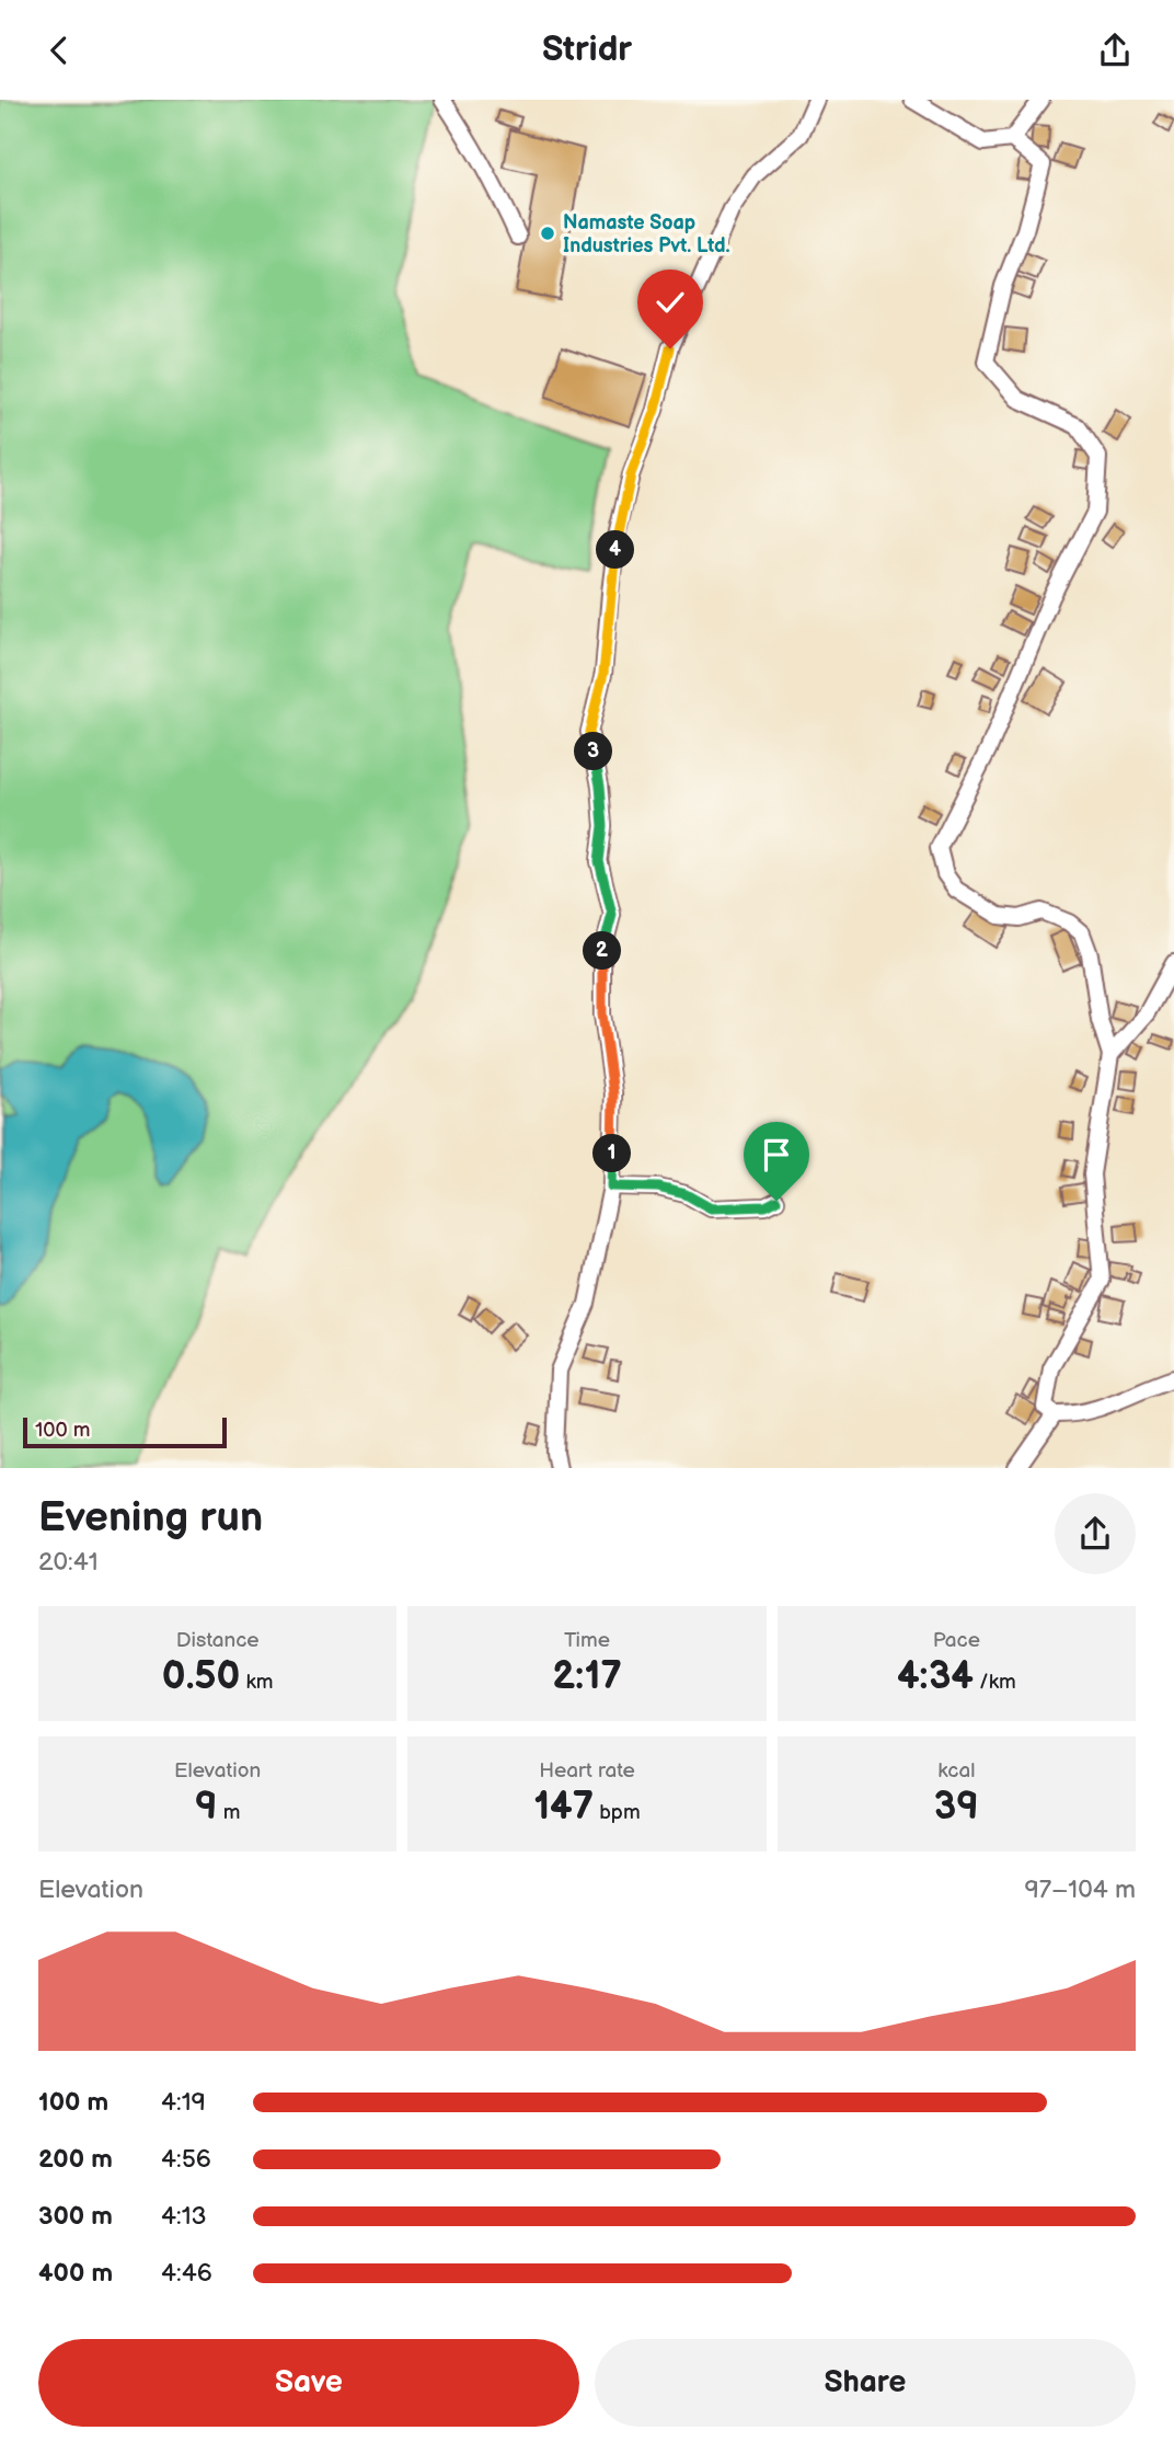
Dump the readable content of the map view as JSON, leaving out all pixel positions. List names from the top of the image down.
{
  "places": ["Namaste Soap Industries Pvt. Ltd."],
  "scale_bar": "100 m",
  "page": {
    "header": "Stridr",
    "pins": [
      "4",
      "3",
      "2",
      "1"
    ],
    "scale": "100 m",
    "heading": ["Evening run", "20:41"],
    "stats": [
      ["Distance", "0.50 km"],
      ["Time", "2:17"],
      ["Pace", "4:34 /km"],
      ["Elevation", "9 m"],
      ["Heart rate", "147 bpm"],
      ["kcal", "39"]
    ],
    "chart": ["Elevation", "97–104 m"],
    "list": [
      {
        "name": "100 m",
        "note": "4:19"
      },
      {
        "name": "200 m",
        "note": "4:56"
      },
      {
        "name": "300 m",
        "note": "4:13"
      },
      {
        "name": "400 m",
        "note": "4:46"
      }
    ],
    "buttons": ["Save", "Share"]
  }
}
